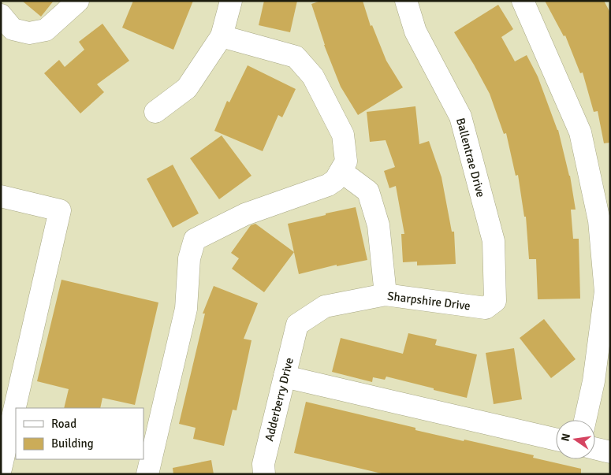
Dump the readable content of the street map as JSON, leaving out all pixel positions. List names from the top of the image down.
{
  "streets": {
    "street": ["Ballentrae Drive", "Sharpshire Drive", "Adderberry Drive"]
  },
  "crossings": [
    ["Ballentrae Drive", "Sharpshire Drive"],
    ["Sharpshire Drive", "Adderberry Drive"]
  ],
  "legend": ["Road", "Building"],
  "north": "left"
}
